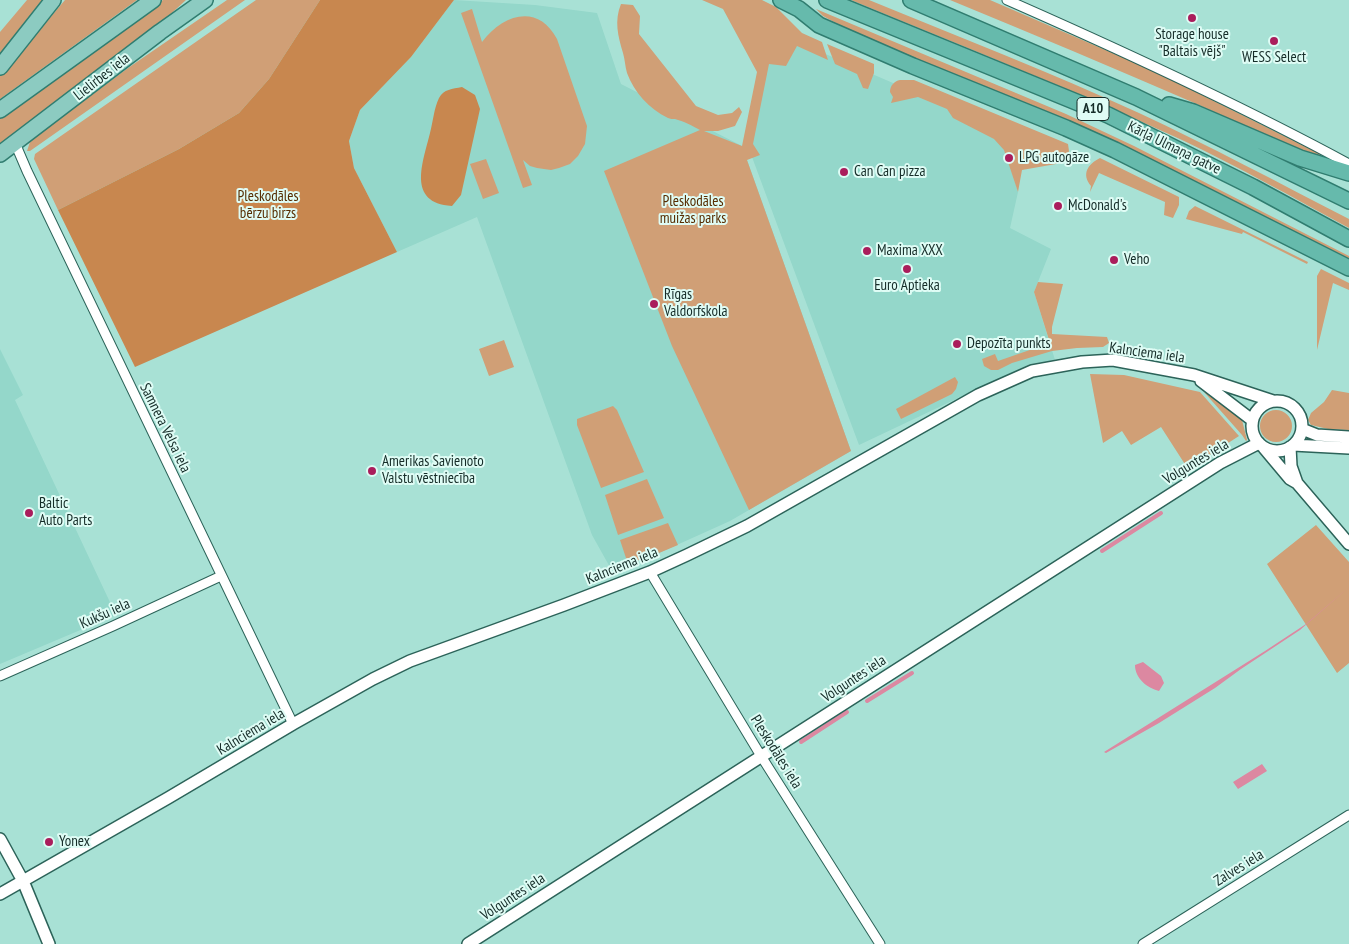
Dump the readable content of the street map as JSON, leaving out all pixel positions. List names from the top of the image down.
{
  "streets": {
    "highway": ["A10", "Kārļa Ulmaņa gatve"],
    "main road": ["Lielirbes iela"],
    "street": [
      "Kalnciema iela",
      "Samnera Velsa iela",
      "Volguntes iela",
      "Kukšu iela",
      "Pleskodāles iela",
      "Zalves iela"
    ]
  },
  "crossings": [
    ["Lielirbes iela", "Samnera Velsa iela"],
    ["Kalnciema iela", "Samnera Velsa iela"],
    ["Kalnciema iela", "Volguntes iela"],
    ["Kalnciema iela", "Pleskodāles iela"],
    ["Samnera Velsa iela", "Kukšu iela"],
    ["Volguntes iela", "Pleskodāles iela"]
  ],
  "parks": ["Pleskodāles bērzu birzs", "Pleskodāles muižas parks"],
  "places": [
    "Storage house \"Baltais vējš\"",
    "WESS Select",
    "LPG autogāze",
    "Can Can pizza",
    "McDonald's",
    "Maxima XXX",
    "Veho",
    "Euro Aptieka",
    "Rīgas Valdorfskola",
    "Depozīta punkts",
    "Amerikas Savienoto Valstu vēstniecība",
    "Baltic Auto Parts",
    "Yonex"
  ]
}
